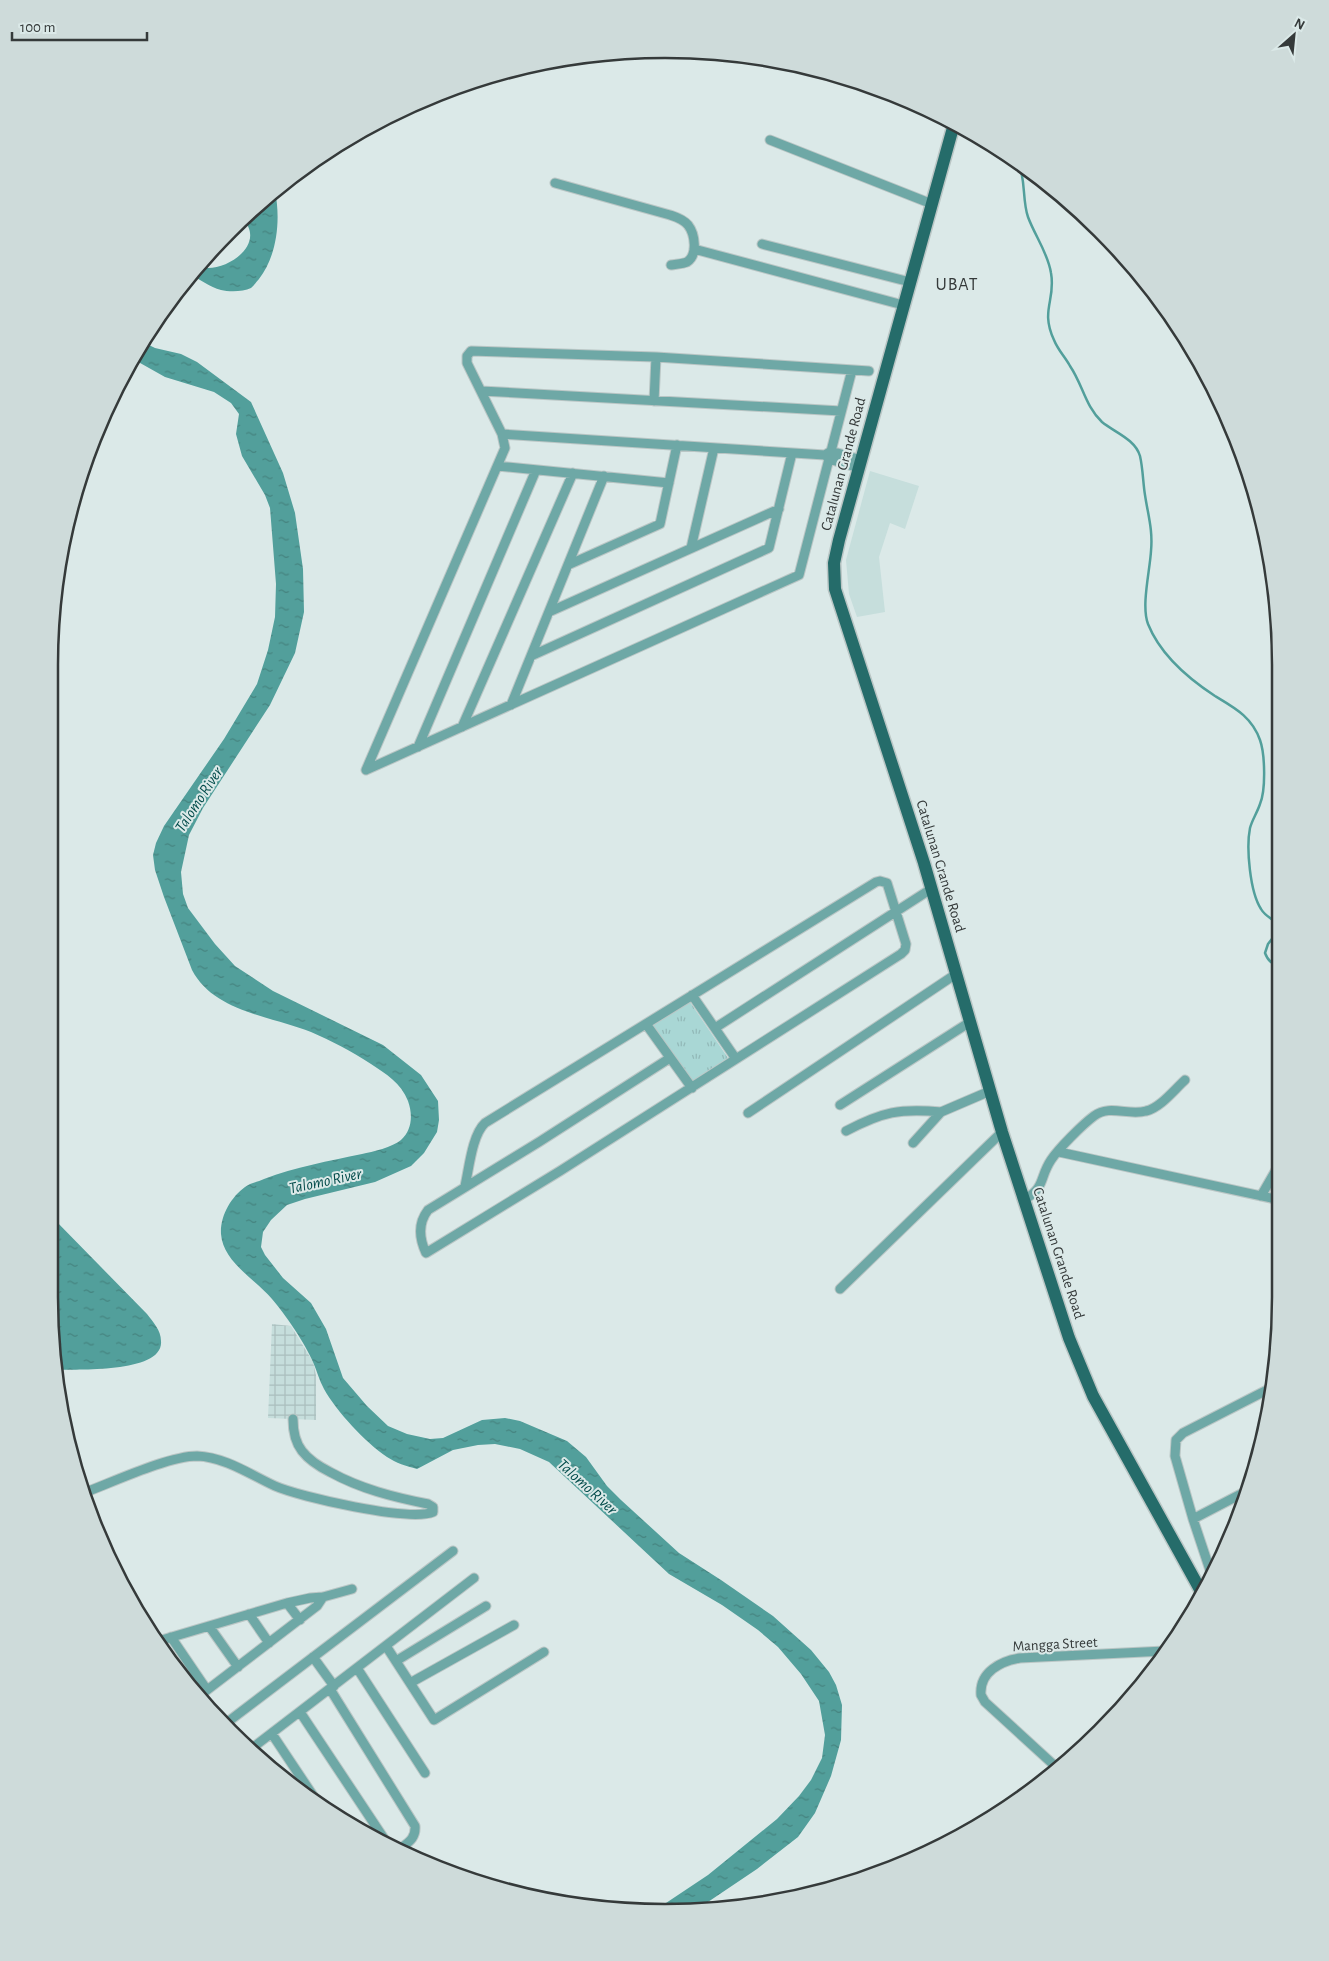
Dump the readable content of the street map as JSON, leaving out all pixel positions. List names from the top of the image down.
{
  "streets": {
    "main road": ["Catalunan Grande Road"],
    "street": ["Mangga Street"]
  },
  "districts": ["UBAT"],
  "water": ["Talomo River"],
  "scale_bar": "100 m",
  "north": "top right"
}
